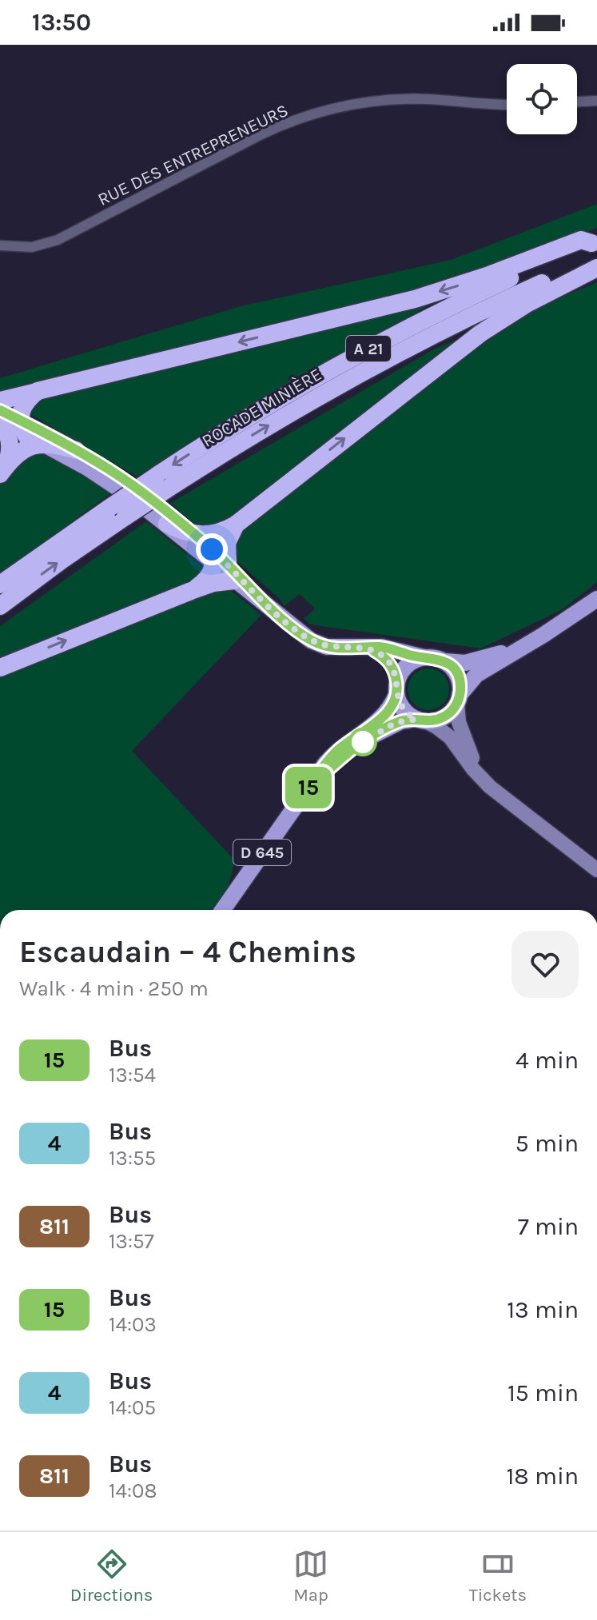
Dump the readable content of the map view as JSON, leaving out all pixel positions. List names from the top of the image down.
{
  "streets": {
    "highway": ["A 21", "ROCADE MINIÈRE"],
    "main road": ["D 645"],
    "street": ["RUE DES ENTREPRENEURS"]
  },
  "lines": ["bus line 15"],
  "page": {
    "status": "13:50",
    "on_map": "15",
    "heading": ["Escaudain – 4 Chemins", "Walk · 4 min · 250 m"],
    "list": [
      {
        "mark": "15",
        "name": "Bus",
        "note": "13:54",
        "value": "4 min"
      },
      {
        "mark": "4",
        "name": "Bus",
        "note": "13:55",
        "value": "5 min"
      },
      {
        "mark": "811",
        "name": "Bus",
        "note": "13:57",
        "value": "7 min"
      },
      {
        "mark": "15",
        "name": "Bus",
        "note": "14:03",
        "value": "13 min"
      },
      {
        "mark": "4",
        "name": "Bus",
        "note": "14:05",
        "value": "15 min"
      },
      {
        "mark": "811",
        "name": "Bus",
        "note": "14:08",
        "value": "18 min"
      }
    ],
    "tabs": ["Directions", "Map", "Tickets"]
  }
}
